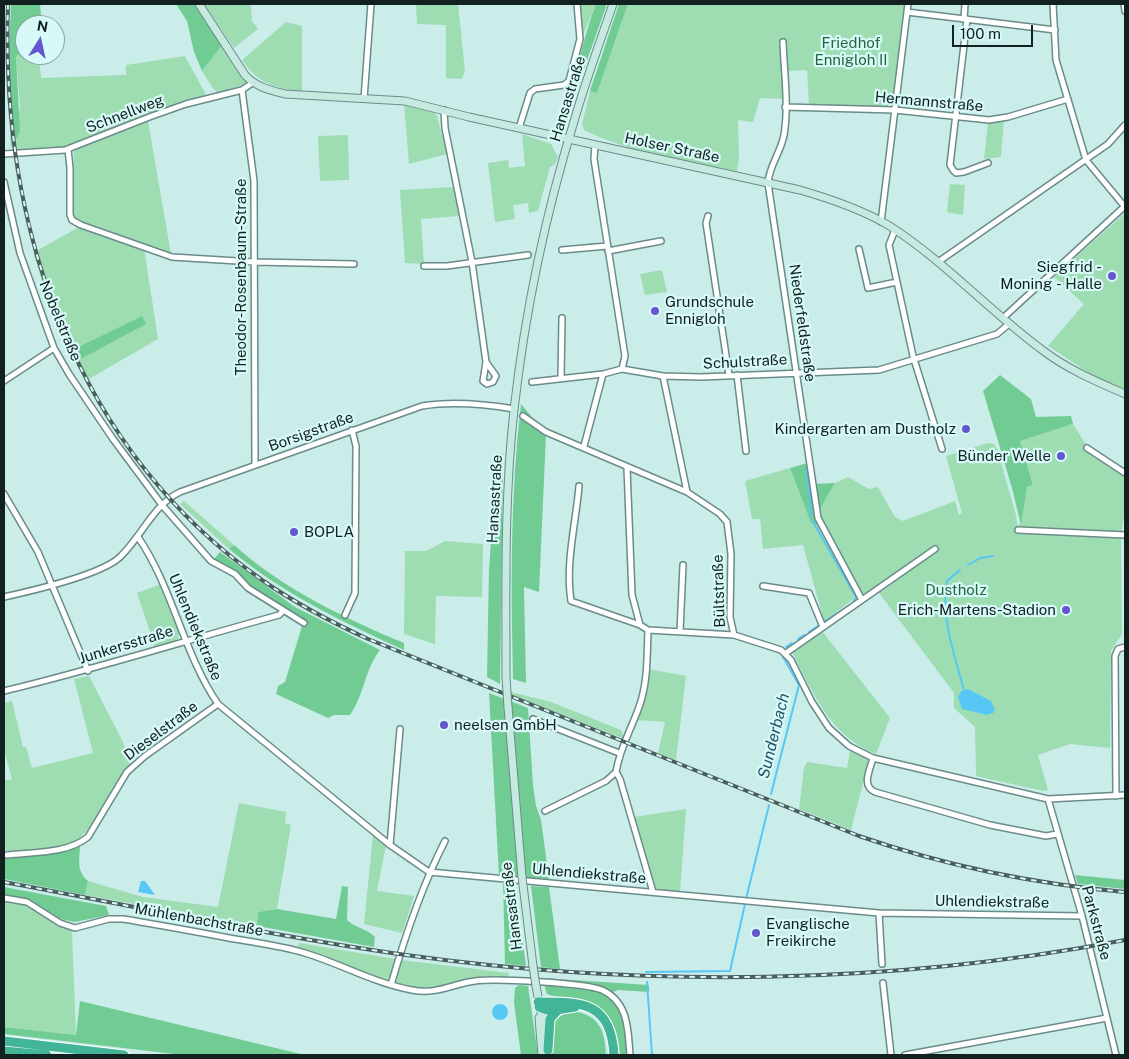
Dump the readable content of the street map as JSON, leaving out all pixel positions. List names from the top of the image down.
{
  "streets": {
    "main road": ["Hansastraße", "Holser Straße"],
    "street": [
      "Hermannstraße",
      "Schnellweg",
      "Theodor-Rosenbaum-Straße",
      "Nobelstraße",
      "Niederfeldstraße",
      "Schulstraße",
      "Borsigstraße",
      "Bültstraße",
      "Uhlendiekstraße",
      "Junkersstraße",
      "Dieselstraße",
      "Mühlenbachstraße",
      "Parkstraße"
    ]
  },
  "crossings": [
    ["Hansastraße", "Holser Straße"],
    ["Hansastraße", "Borsigstraße"],
    ["Hermannstraße", "Niederfeldstraße"],
    ["Schnellweg", "Holser Straße"],
    ["Schnellweg", "Theodor-Rosenbaum-Straße"],
    ["Holser Straße", "Niederfeldstraße"],
    ["Holser Straße", "Schulstraße"],
    ["Theodor-Rosenbaum-Straße", "Borsigstraße"],
    ["Nobelstraße", "Borsigstraße"],
    ["Nobelstraße", "Junkersstraße"],
    ["Niederfeldstraße", "Schulstraße"],
    ["Borsigstraße", "Uhlendiekstraße"],
    ["Uhlendiekstraße", "Junkersstraße"],
    ["Uhlendiekstraße", "Dieselstraße"],
    ["Uhlendiekstraße", "Parkstraße"]
  ],
  "water": ["Sunderbach"],
  "parks": ["Friedhof Ennigloh II", "Dustholz"],
  "places": [
    "Siegfrid - Moning - Halle",
    "Grundschule Ennigloh",
    "Kindergarten am Dustholz",
    "Bünder Welle",
    "BOPLA",
    "Erich-Martens-Stadion",
    "neelsen GmbH",
    "Evanglische Freikirche"
  ],
  "scale_bar": "100 m",
  "north": "top"
}
